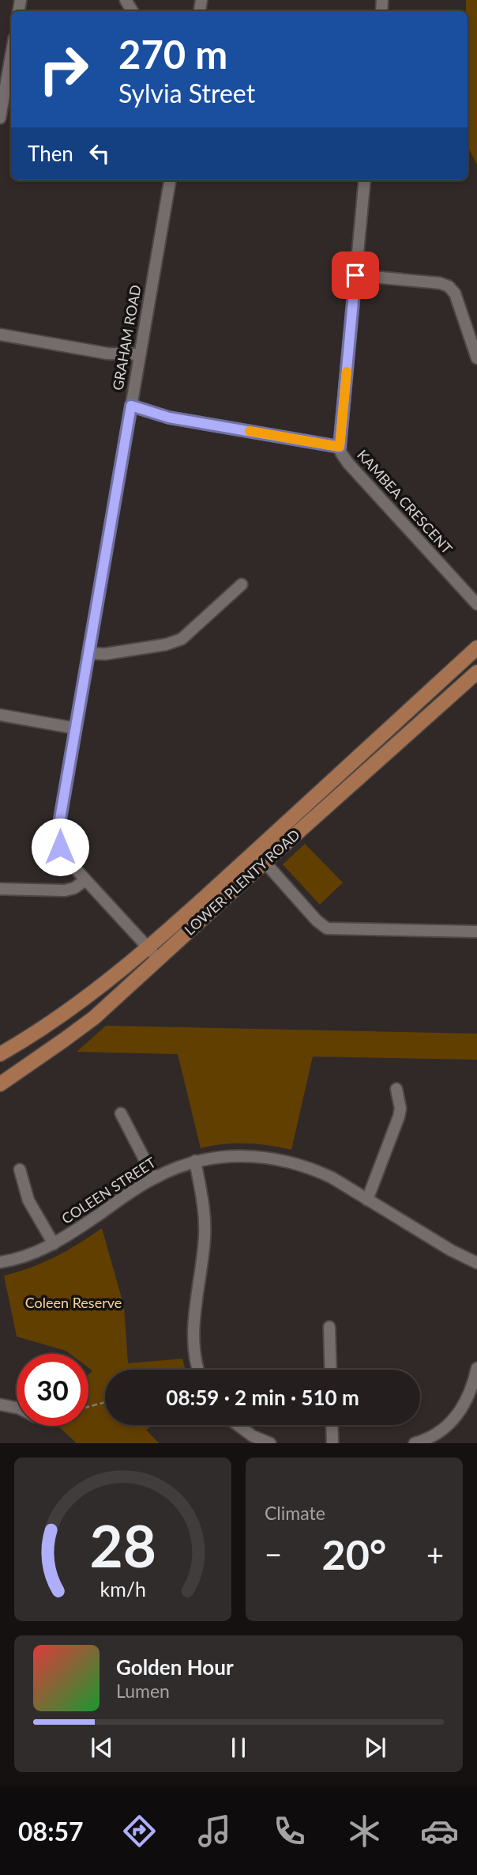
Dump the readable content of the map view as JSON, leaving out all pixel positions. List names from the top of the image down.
{
  "streets": {
    "main road": ["LOWER PLENTY ROAD"],
    "street": ["GRAHAM ROAD", "KAMBEA CRESCENT", "COLEEN STREET"]
  },
  "crossings": [
    ["GRAHAM ROAD", "LOWER PLENTY ROAD"]
  ],
  "parks": ["Coleen Reserve"],
  "page": {
    "turn": ["270 m", "Sylvia Street"],
    "then": "Then",
    "limit": "30",
    "trip": "08:59 · 2 min · 510 m",
    "tile": "Climate",
    "heat": ["−", "20°", "+"],
    "song": ["Golden Hour", "Lumen"],
    "tabs": "08:57",
    "gauge": ["28", "km/h"]
  }
}
